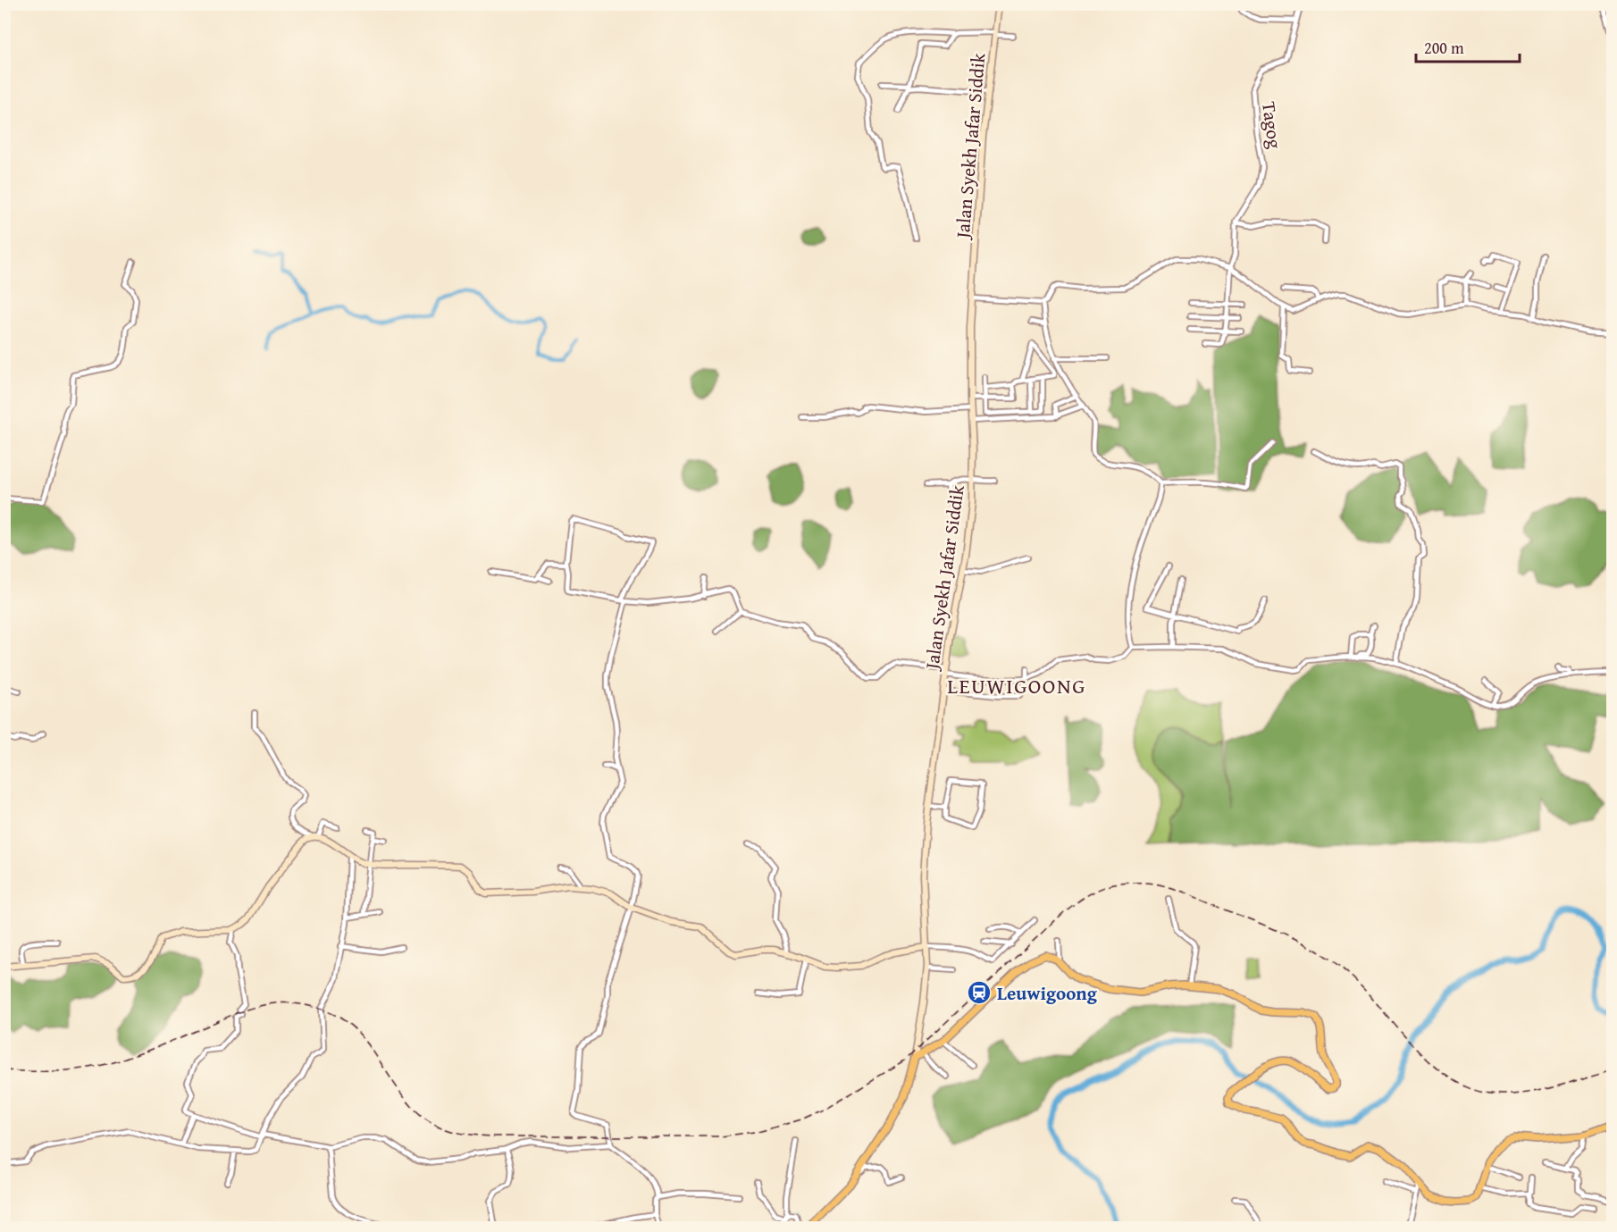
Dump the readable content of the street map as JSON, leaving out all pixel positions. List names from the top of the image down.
{
  "streets": {
    "main road": ["Jalan Syekh Jafar Siddik"],
    "street": ["Tagog"]
  },
  "districts": ["LEUWIGOONG"],
  "places": {
    "station": ["Leuwigoong"]
  },
  "scale_bar": "200 m"
}
